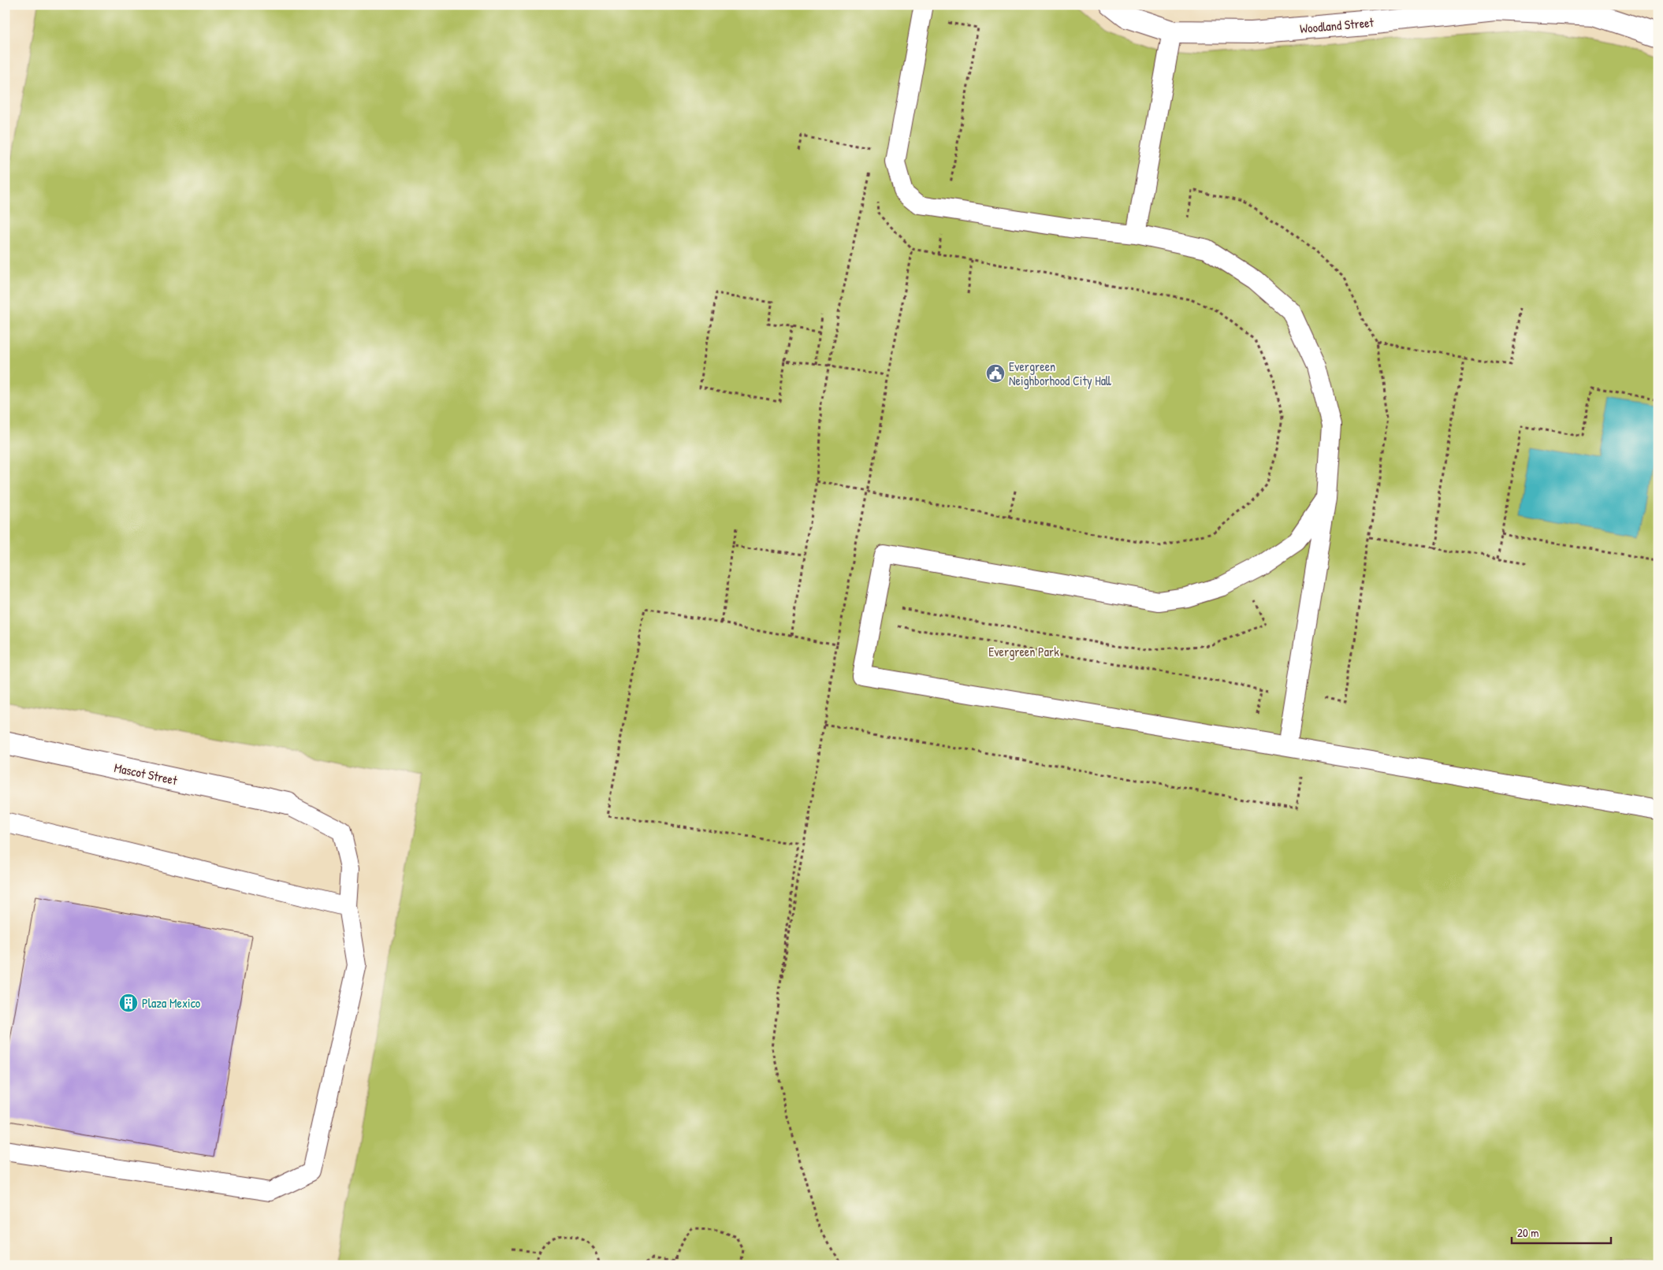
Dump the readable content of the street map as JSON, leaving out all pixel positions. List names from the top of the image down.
{
  "streets": {
    "street": ["Woodland Street", "Mascot Street"]
  },
  "parks": ["Evergreen Park"],
  "places": {
    "public building": ["Evergreen Neighborhood City Hall"],
    "building": ["Plaza Mexico"]
  },
  "scale_bar": "20 m"
}
